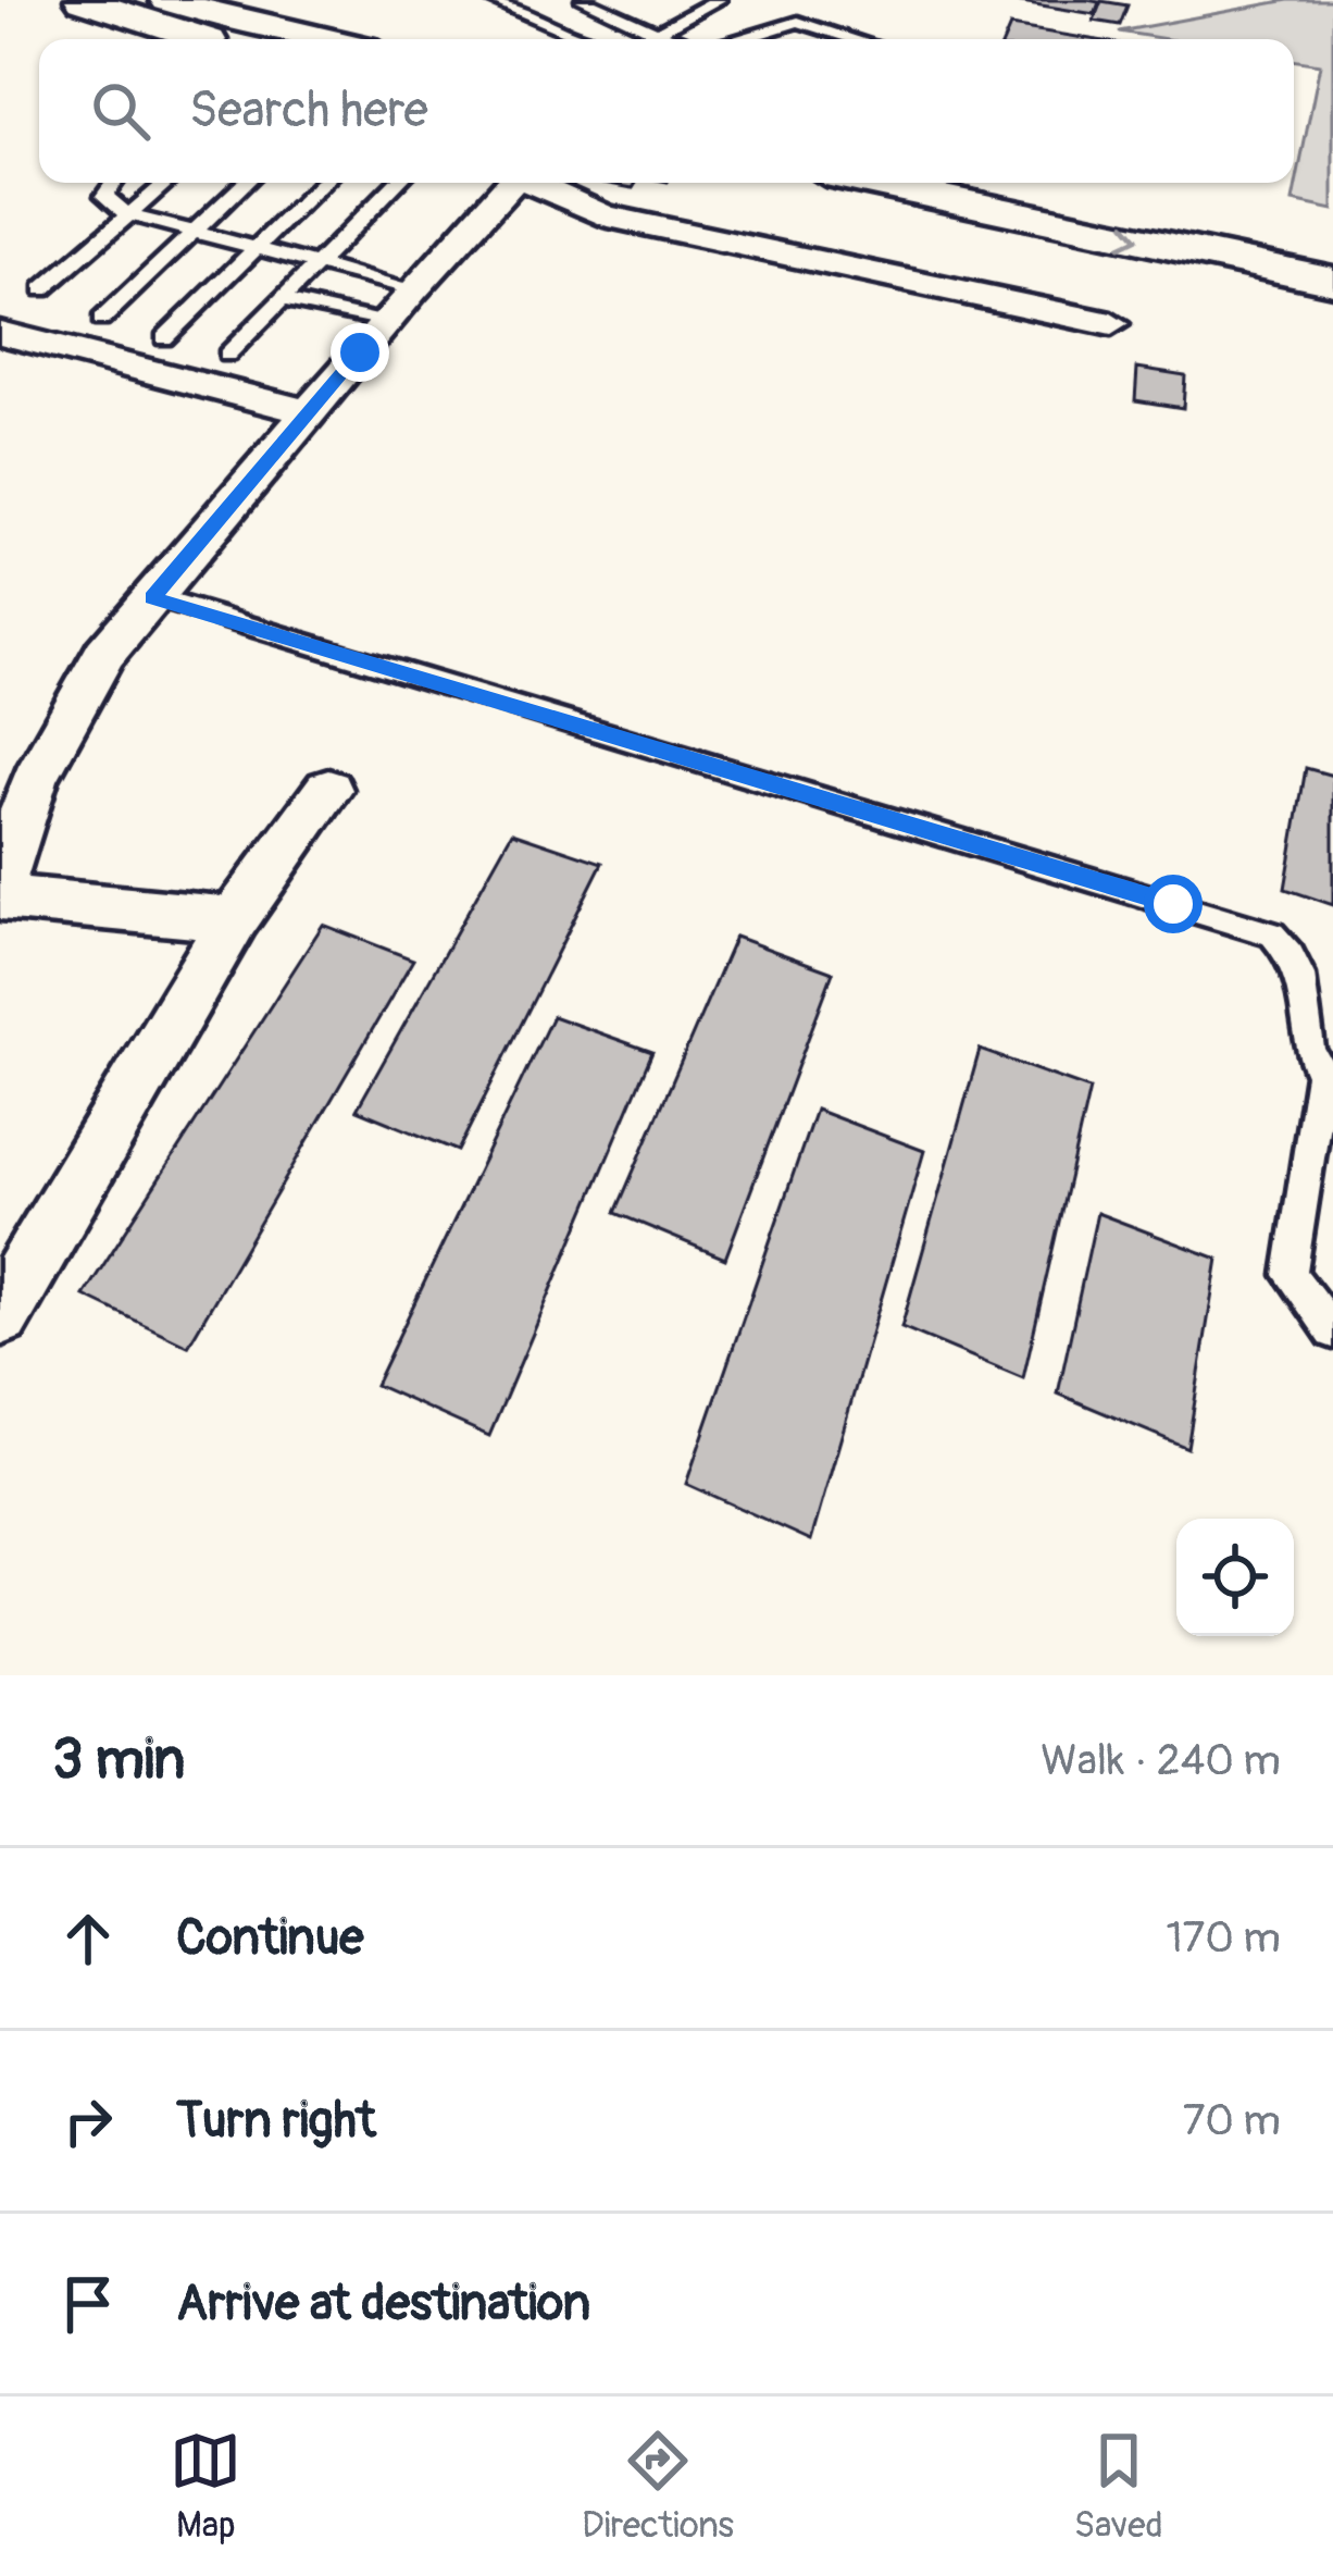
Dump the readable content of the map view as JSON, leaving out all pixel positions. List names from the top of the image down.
{
  "page": {
    "search": "Search here",
    "heading": ["3 min", "Walk · 240 m"],
    "list": [
      ["Continue", "170 m"],
      ["Turn right", "70 m"],
      "Arrive at destination"
    ],
    "nav": ["Map", "Directions", "Saved"]
  }
}
